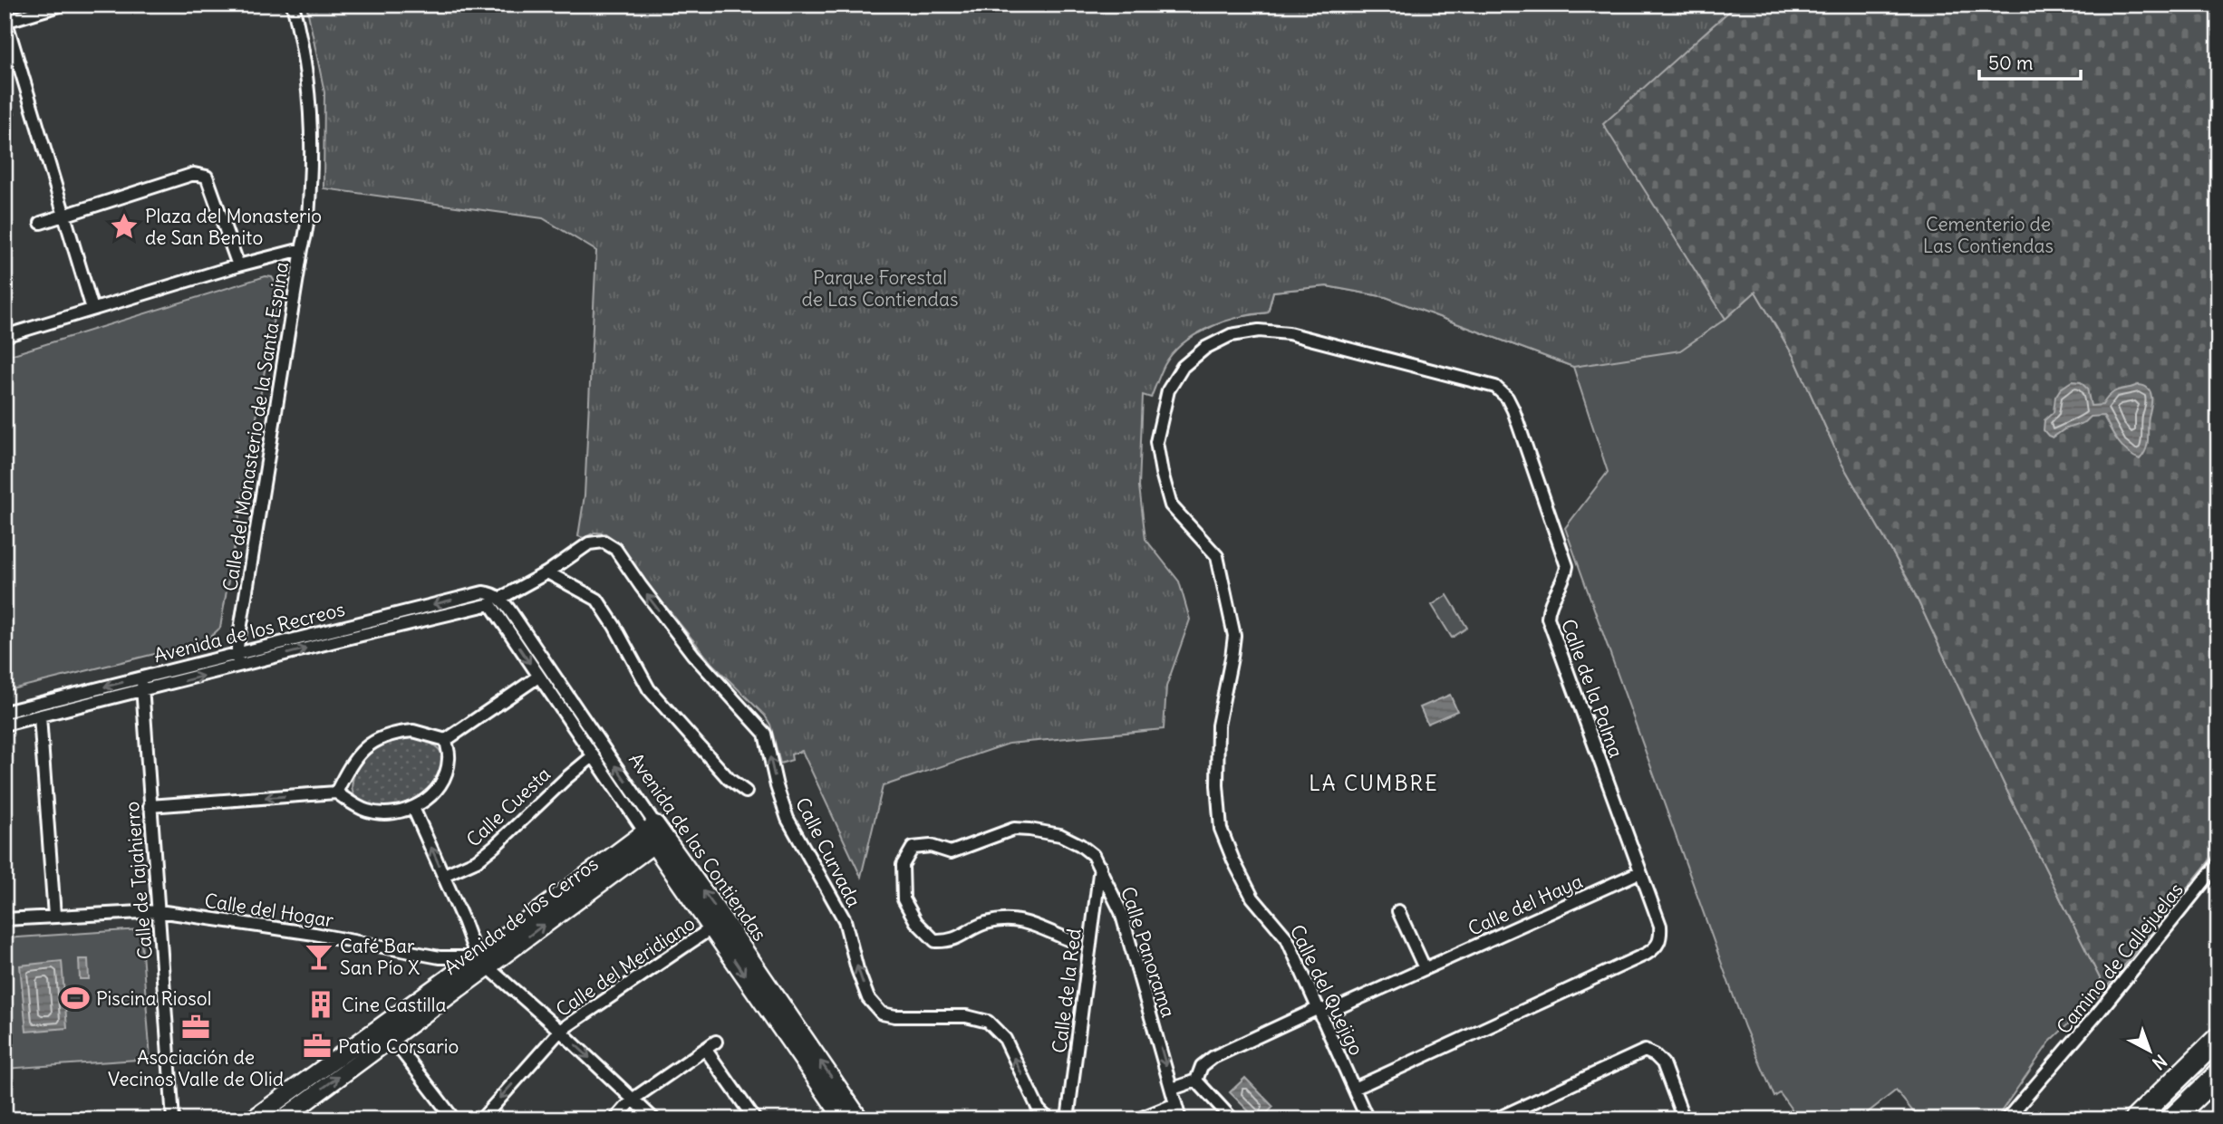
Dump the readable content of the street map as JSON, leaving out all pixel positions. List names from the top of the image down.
{
  "streets": {
    "street": [
      "Calle del Monasterio de la Santa Espina",
      "Avenida de los Recreos",
      "Calle de la Palma",
      "Calle Cuesta",
      "Avenida de las Contiendas",
      "Calle Curvada",
      "Calle de Tajahierro",
      "Calle del Haya",
      "Calle del Hogar",
      "Avenida de los Cerros",
      "Calle Panorama",
      "Camino de Callejuelas",
      "Calle del Meridiano",
      "Calle del Quejigo",
      "Calle de la Red"
    ]
  },
  "crossings": [
    ["Calle del Monasterio de la Santa Espina", "Avenida de los Recreos"],
    ["Avenida de los Recreos", "Avenida de las Contiendas"],
    ["Avenida de los Recreos", "Calle Curvada"],
    ["Avenida de los Recreos", "Calle de Tajahierro"],
    ["Calle de la Palma", "Calle del Haya"],
    ["Calle de la Palma", "Calle del Quejigo"],
    ["Calle Cuesta", "Avenida de las Contiendas"],
    ["Avenida de las Contiendas", "Calle Curvada"],
    ["Avenida de las Contiendas", "Avenida de los Cerros"],
    ["Avenida de las Contiendas", "Calle del Meridiano"],
    ["Calle de Tajahierro", "Calle del Hogar"],
    ["Calle del Haya", "Calle del Quejigo"],
    ["Calle del Hogar", "Avenida de los Cerros"],
    ["Calle Panorama", "Calle de la Red"]
  ],
  "one_way": ["Calle del Meridiano"],
  "districts": ["LA CUMBRE"],
  "parks": ["Cementerio de Las Contiendas", "Parque Forestal de Las Contiendas"],
  "places": {
    "place": ["Plaza del Monasterio de San Benito"],
    "bar": ["Café Bar San Pío X"],
    "sports": ["Piscina Riosol"],
    "building": ["Cine Castilla"],
    "office": ["Asociación de Vecinos Valle de Olid", "Patio Corsario"]
  },
  "scale_bar": "50 m",
  "north": "bottom right"
}
